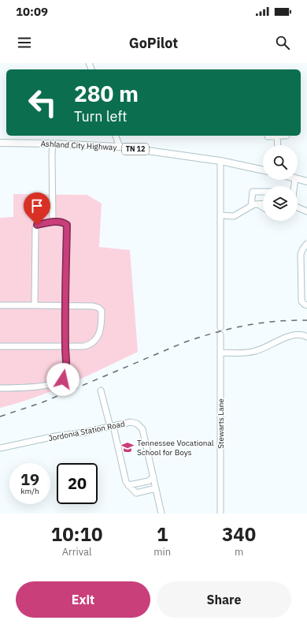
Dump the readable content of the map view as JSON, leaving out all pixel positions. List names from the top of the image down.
{
  "streets": {
    "main road": ["Ashland City Highway", "TN 12"],
    "street": ["Stewarts Lane", "Jordonia Station Road"]
  },
  "places": {
    "school or university": ["Tennessee Vocational School for Boys"]
  },
  "page": {
    "status": "10:09",
    "header": "GoPilot",
    "turn": ["280 m", "Turn left"],
    "speed": "19 km/h",
    "limit": "20",
    "eta": [
      "10:10",
      "Arrival",
      "1",
      "min",
      "340",
      "m"
    ],
    "buttons": ["Exit", "Share"]
  }
}
